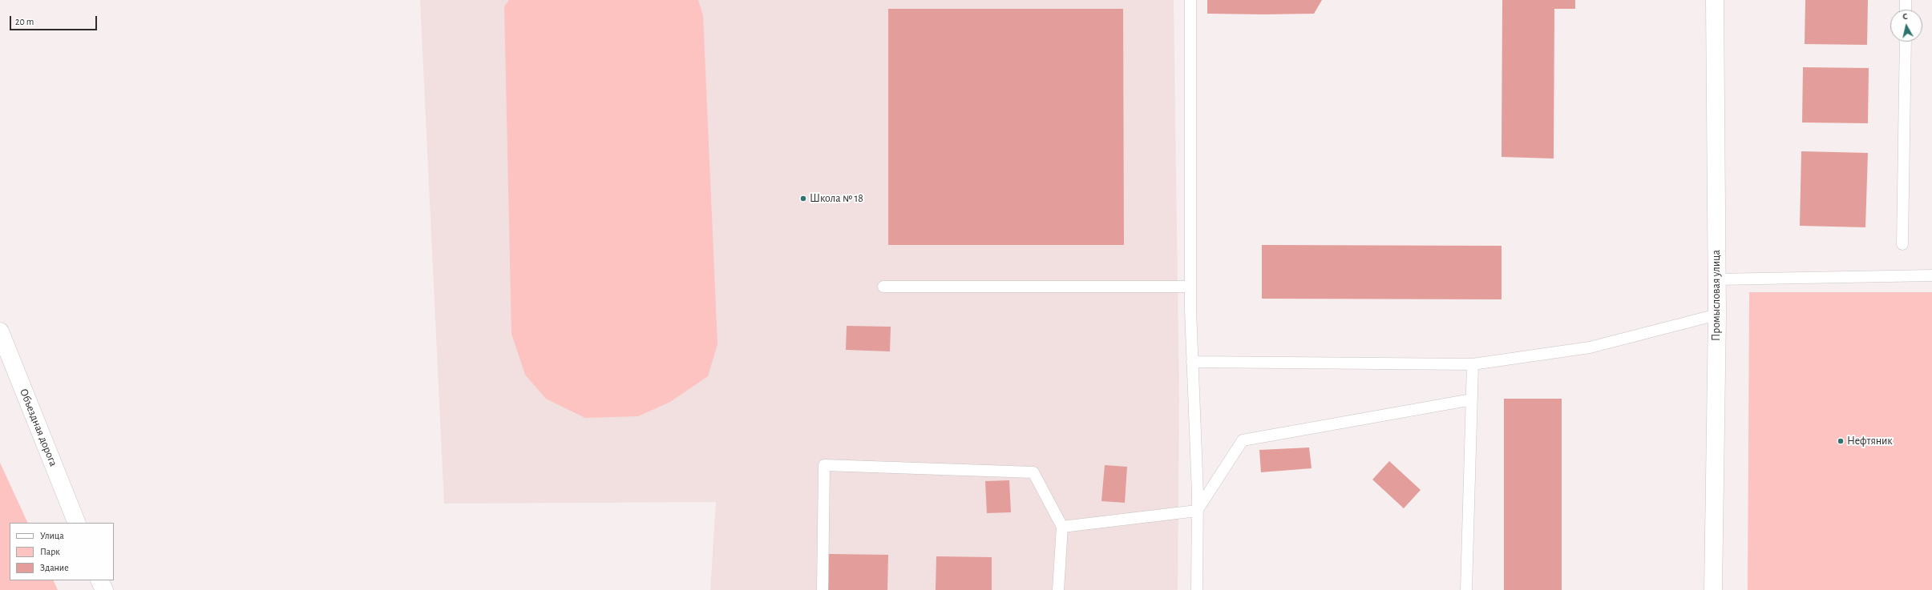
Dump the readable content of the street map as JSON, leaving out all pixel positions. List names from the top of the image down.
{
  "streets": {
    "street": ["Промысловая улица", "Объездная дорога"]
  },
  "places": ["Школа № 18", "Нефтяник"],
  "legend": ["Улица", "Парк", "Здание"],
  "scale_bar": "20 m",
  "north": "top"
}
